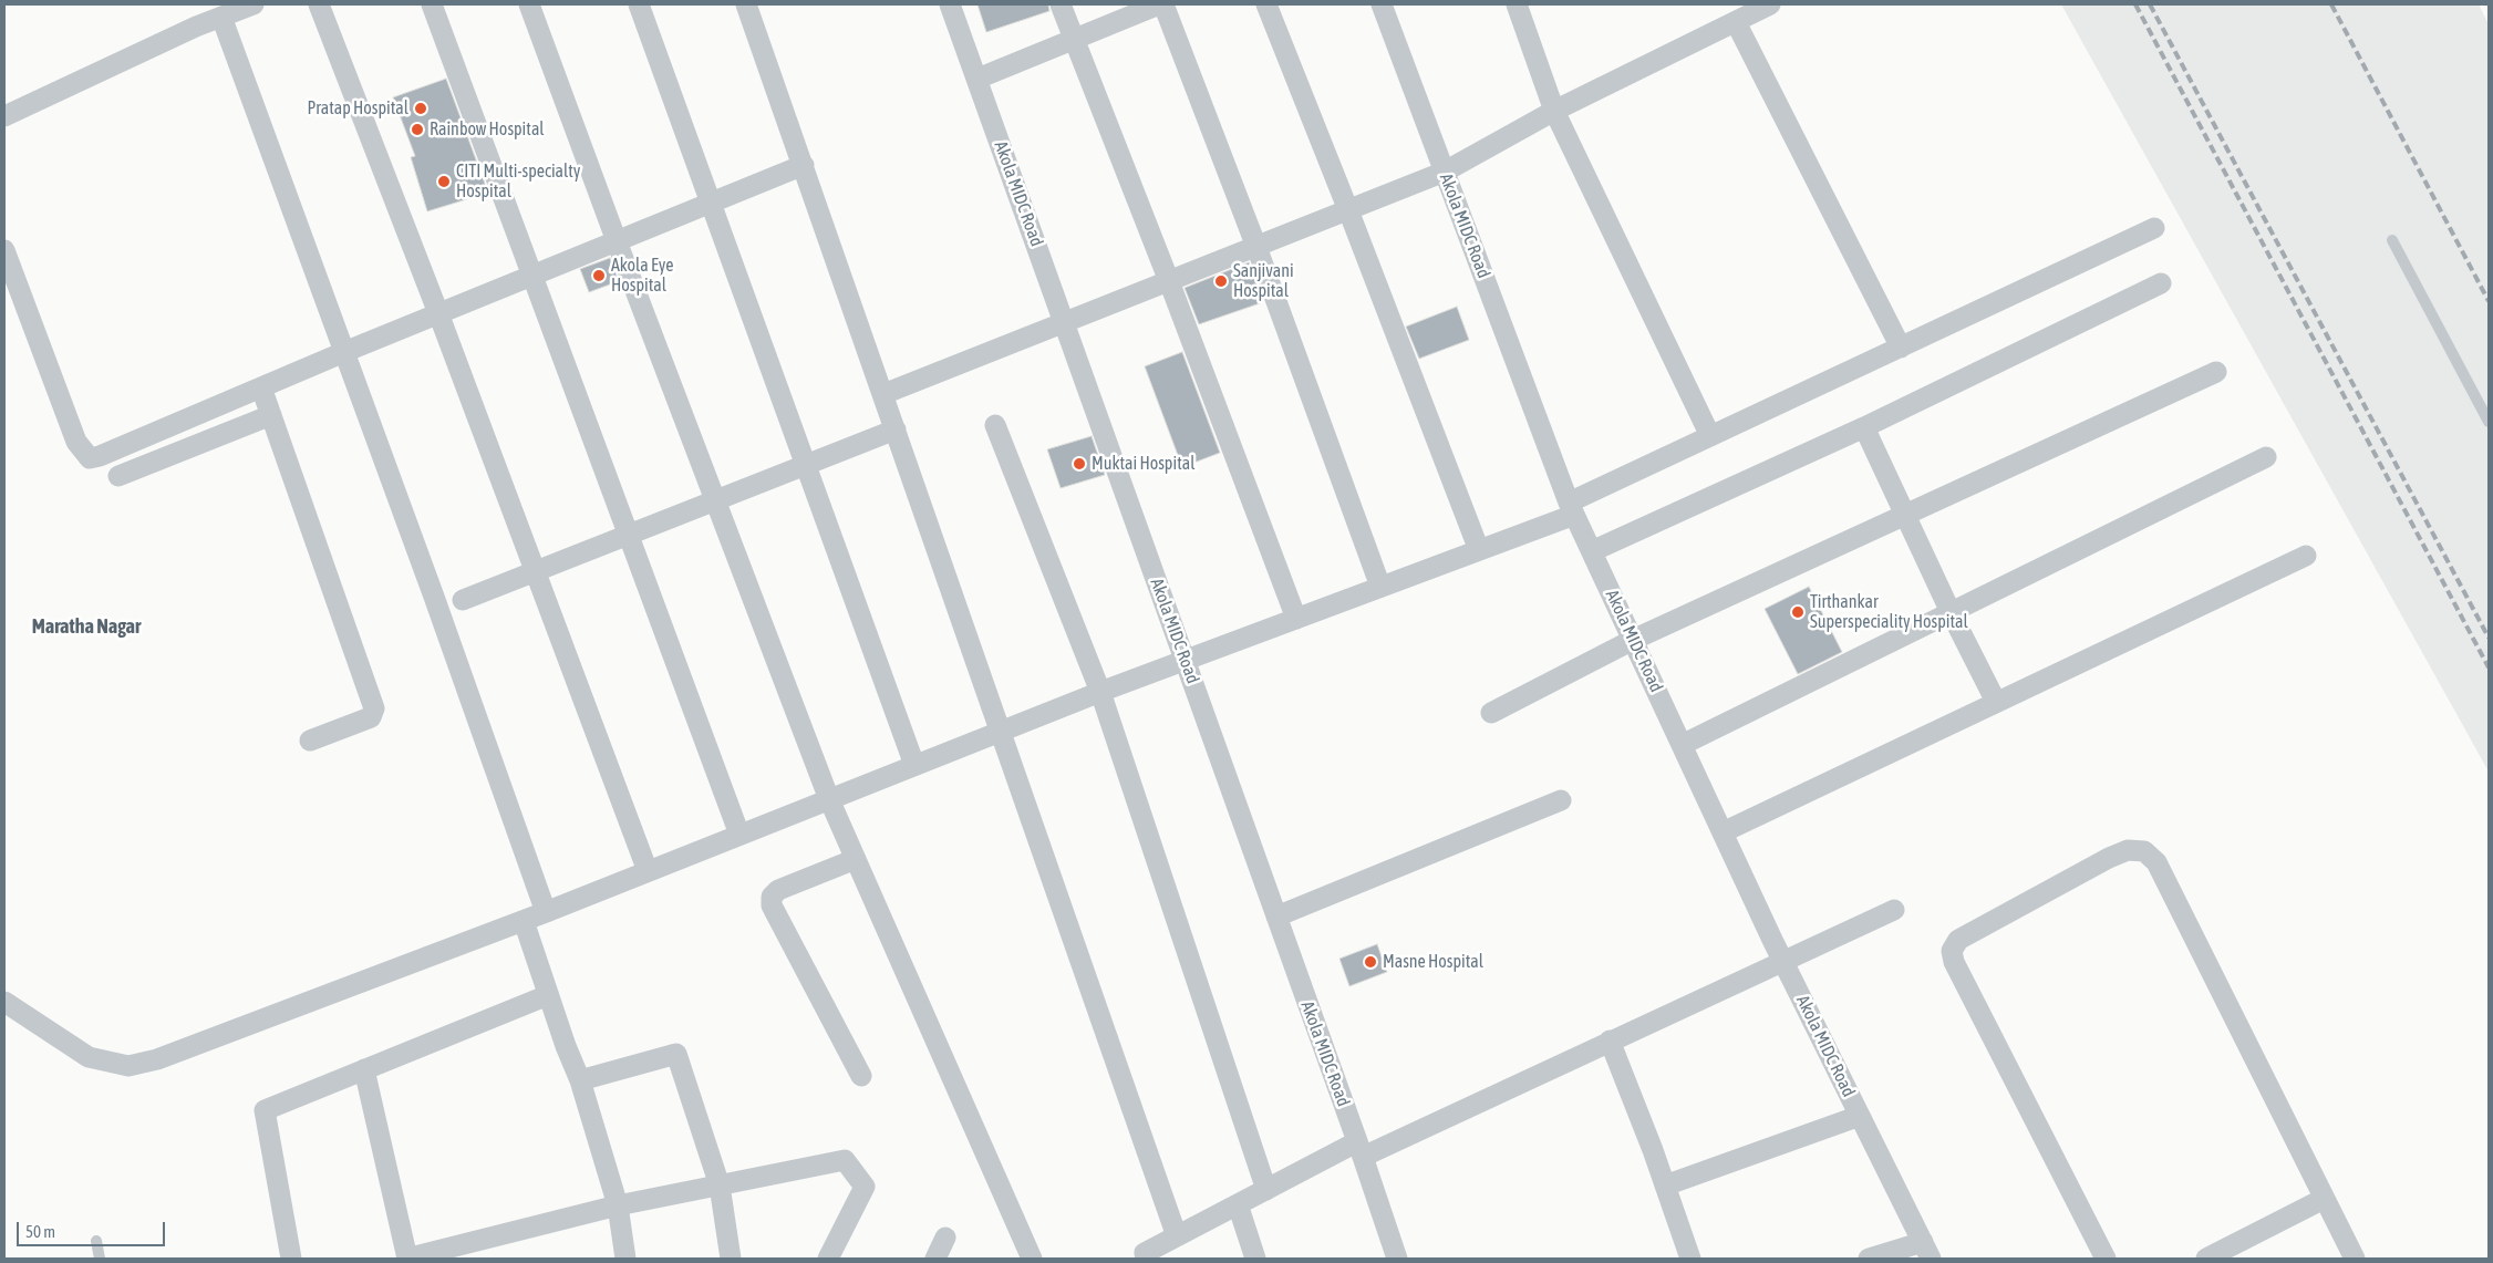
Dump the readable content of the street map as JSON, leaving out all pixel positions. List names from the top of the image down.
{
  "streets": {
    "street": ["Akola MIDC Road"]
  },
  "districts": ["Maratha Nagar"],
  "places": [
    "Pratap Hospital",
    "Rainbow Hospital",
    "CITI Multi-specialty Hospital",
    "Akola Eye Hospital",
    "Sanjivani Hospital",
    "Muktai Hospital",
    "Tirthankar Superspeciality Hospital",
    "Masne Hospital"
  ],
  "scale_bar": "50 m"
}
